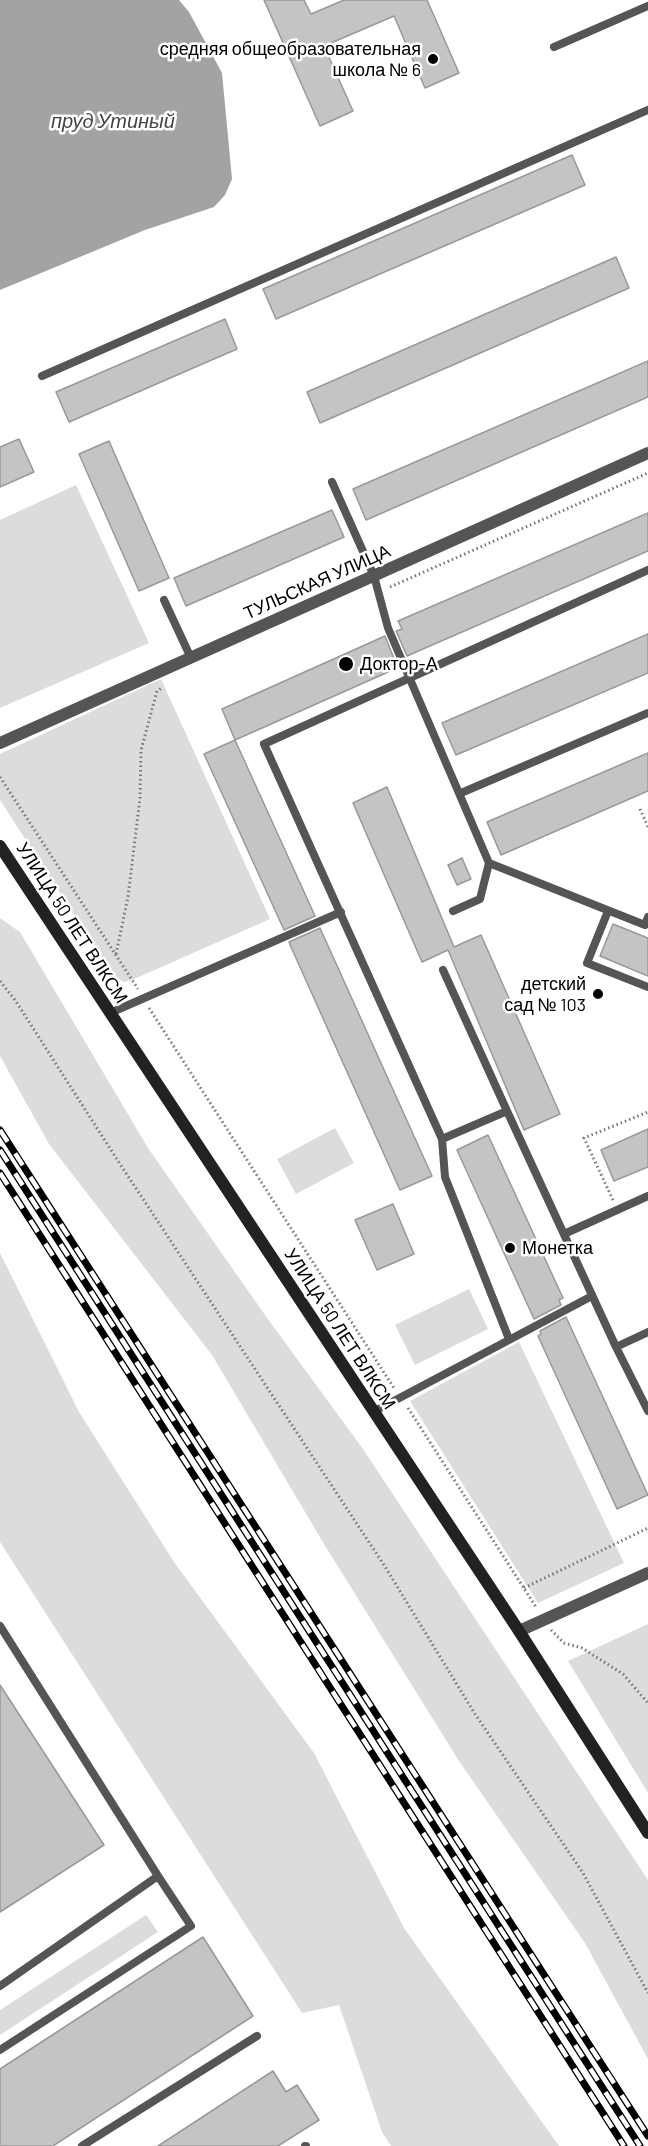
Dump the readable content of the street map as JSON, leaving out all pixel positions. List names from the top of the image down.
{
  "streets": {
    "street": ["ТУЛЬСКАЯ УЛИЦА", "УЛИЦА 50 ЛЕТ ВЛКСМ"]
  },
  "water": ["пруд Утиный"],
  "places": [
    "средняя общеобразовательная школа № 6",
    "Доктор-А",
    "детский сад № 103",
    "Монетка"
  ]
}
